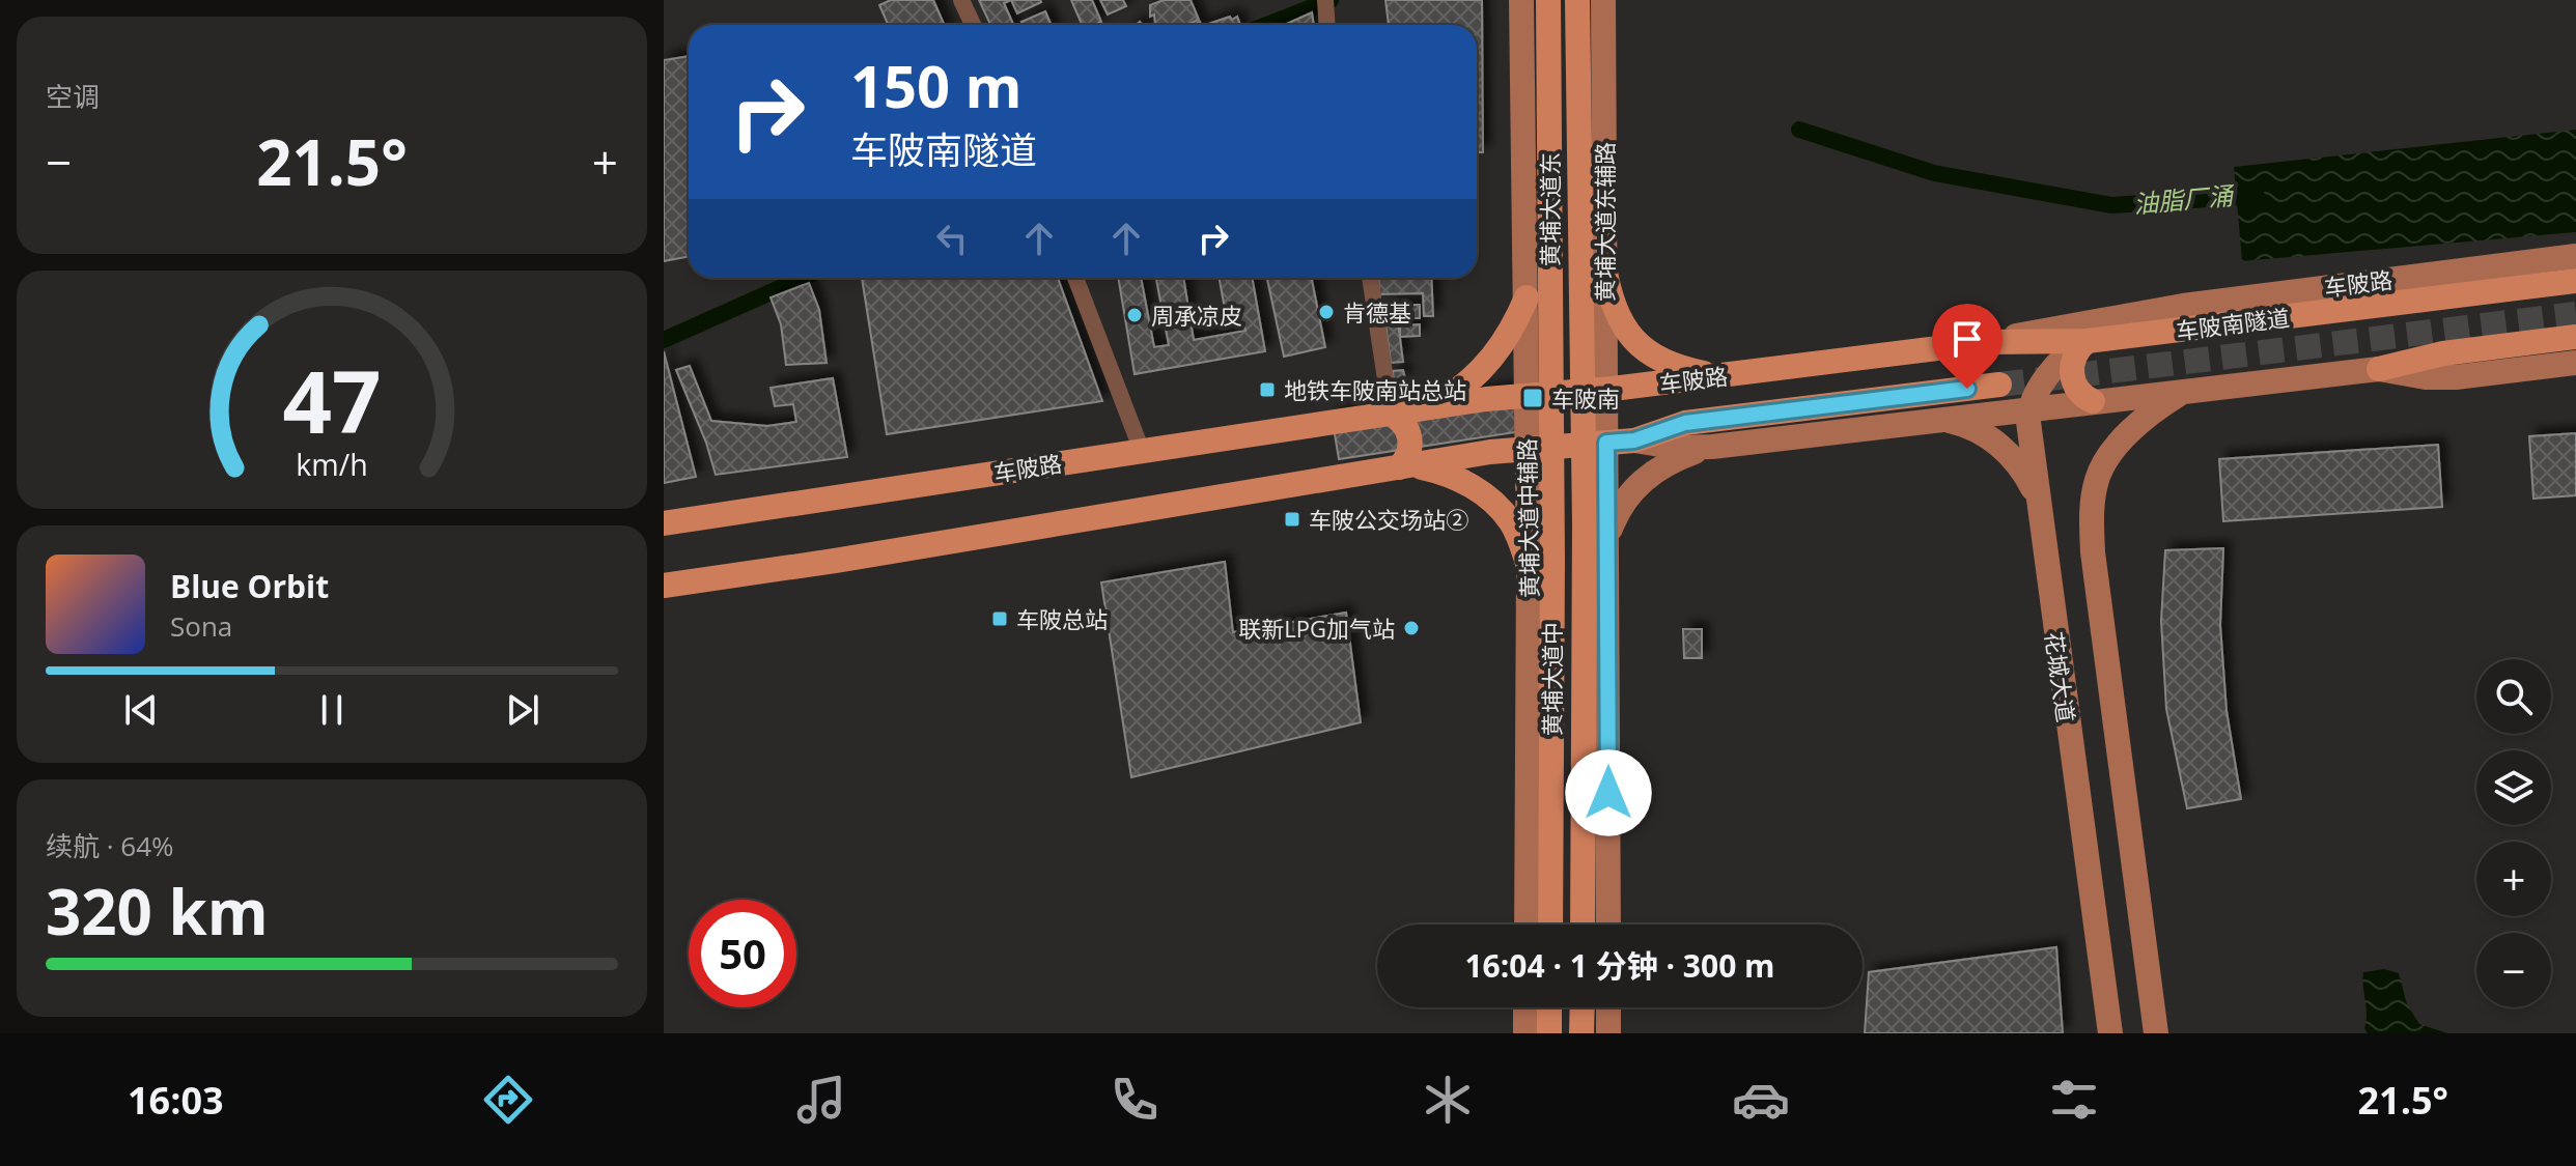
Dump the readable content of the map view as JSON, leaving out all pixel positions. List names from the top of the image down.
{
  "streets": {
    "main road": [
      "黄埔大道东",
      "黄埔大道东辅路",
      "车陂路",
      "车陂南隧道",
      "黄埔大道中辅路",
      "花城大道",
      "黄埔大道中"
    ]
  },
  "crossings": [
    ["黄埔大道东", "黄埔大道中"],
    ["黄埔大道东辅路", "车陂路"],
    ["车陂路", "车陂南隧道"],
    ["车陂路", "黄埔大道中辅路"]
  ],
  "water": ["油脂厂涌"],
  "places": {
    "other": ["肯德基", "周承凉皮", "联新LPG加气站"],
    "transit": [
      "地铁车陂南站总站",
      "车陂南",
      "车陂公交场站②",
      "车陂总站"
    ]
  },
  "page": {
    "tile": [
      "空调",
      ["续航 · 64%", "320 km"]
    ],
    "turn": ["150 m", "车陂南隧道"],
    "heat": ["−", "21.5°", "+"],
    "song": ["Blue Orbit", "Sona"],
    "map_buttons": ["+", "−"],
    "limit": "50",
    "trip": "16:04 · 1 分钟 · 300 m",
    "tabs": ["16:03", "21.5°"],
    "gauge": ["47", "km/h"]
  }
}
